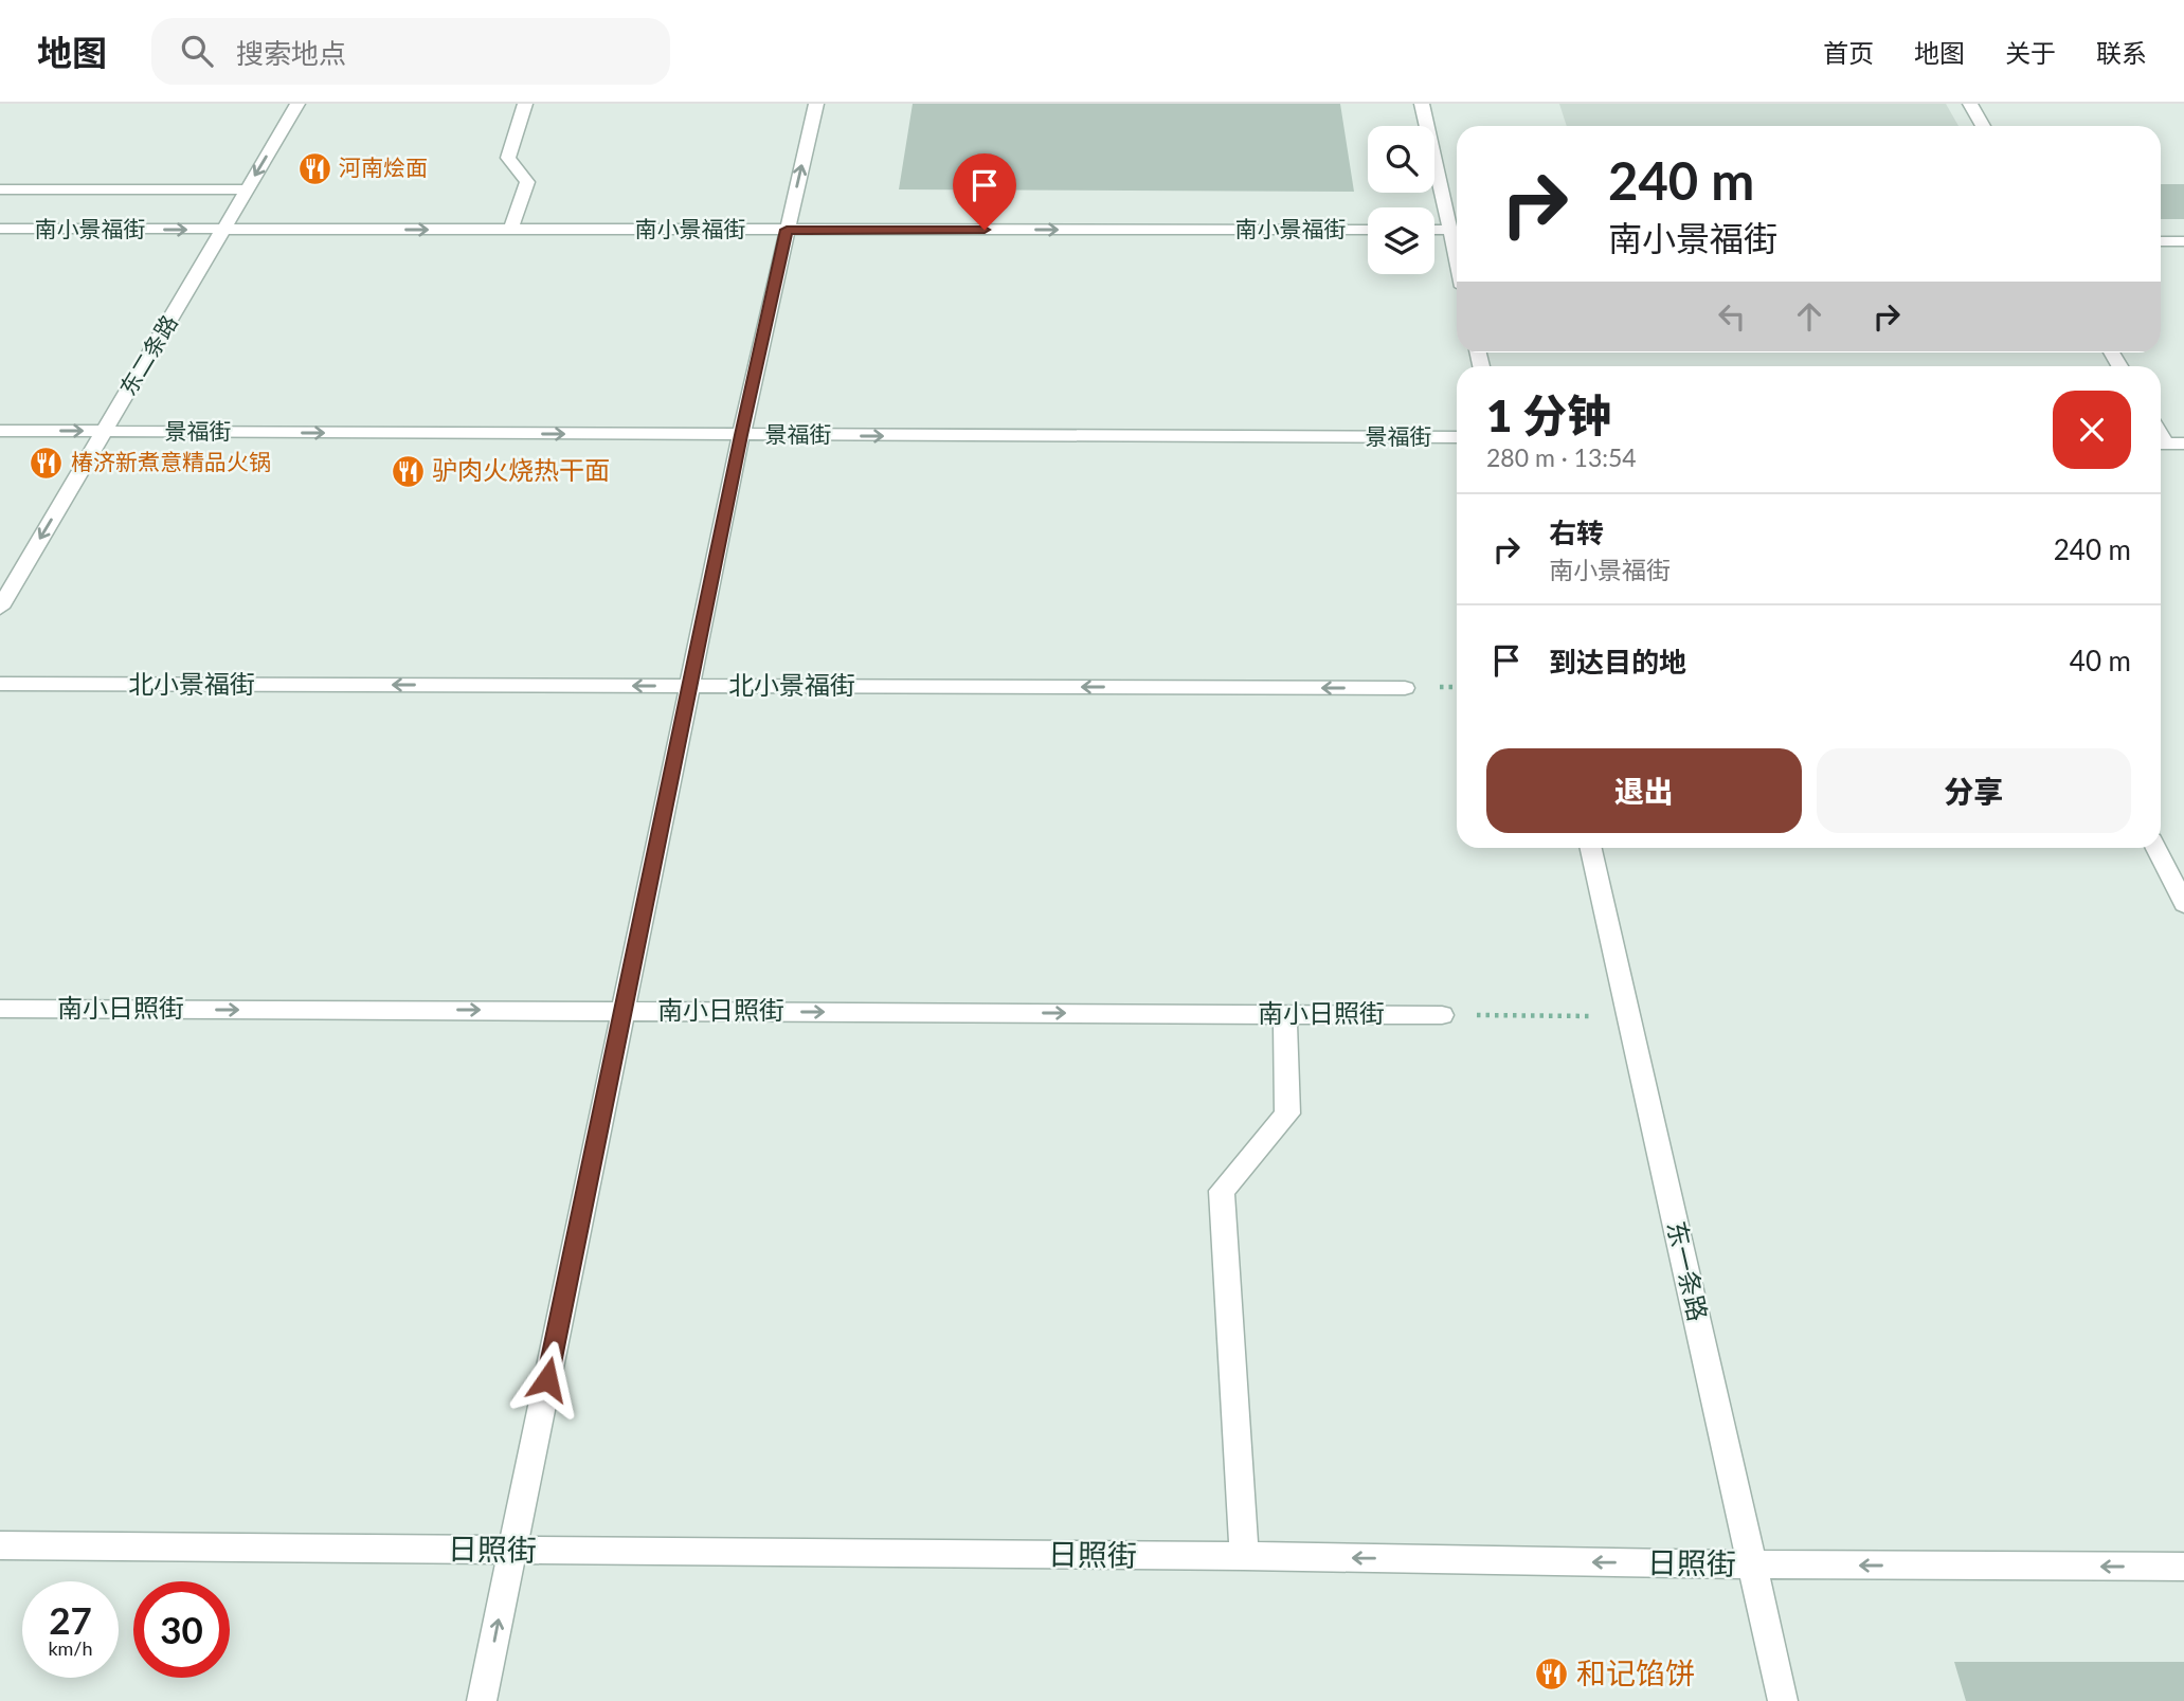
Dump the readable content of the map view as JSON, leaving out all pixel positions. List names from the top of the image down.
{
  "streets": {
    "street": [
      "南小景福街",
      "东二条路",
      "景福街",
      "北小景福街",
      "南小日照街",
      "东一条路",
      "日照街"
    ]
  },
  "crossings": [
    ["南小景福街", "东二条路"],
    ["东二条路", "景福街"],
    ["东一条路", "日照街"]
  ],
  "one_way": [
    "南小景福街",
    "东二条路",
    "景福街",
    "北小景福街",
    "南小日照街",
    "日照街"
  ],
  "places": {
    "restaurant": [
      "河南烩面",
      "椿济新煮意精品火锅",
      "驴肉火烧热干面",
      "和记馅饼"
    ]
  },
  "page": {
    "header": "地图",
    "search": "搜索地点",
    "nav": [
      "首页",
      "地图",
      "关于",
      "联系"
    ],
    "turn": ["240 m", "南小景福街"],
    "heading": ["1 分钟", "280 m · 13:54"],
    "list": [
      {
        "name": "右转",
        "note": "南小景福街",
        "value": "240 m"
      },
      {
        "name": "到达目的地",
        "value": "40 m"
      }
    ],
    "buttons": ["退出", "分享"],
    "speed": "27 km/h",
    "limit": "30"
  }
}
